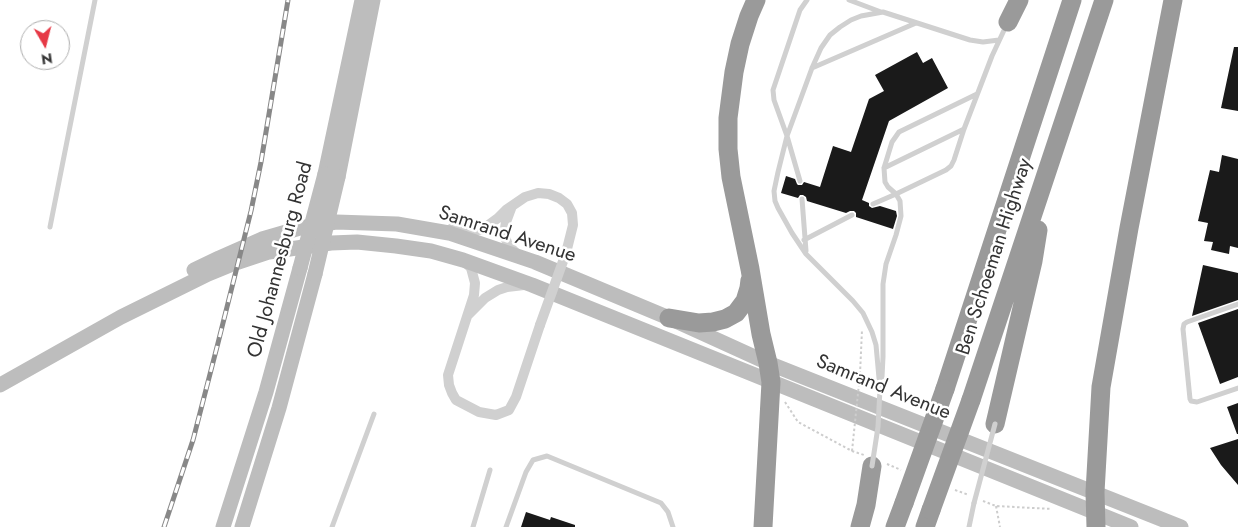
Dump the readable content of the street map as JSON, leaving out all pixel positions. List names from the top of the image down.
{
  "streets": {
    "highway": ["Ben Schoeman Highway"],
    "main road": ["Samrand Avenue", "Old Johannesburg Road"]
  },
  "north": "bottom"
}
